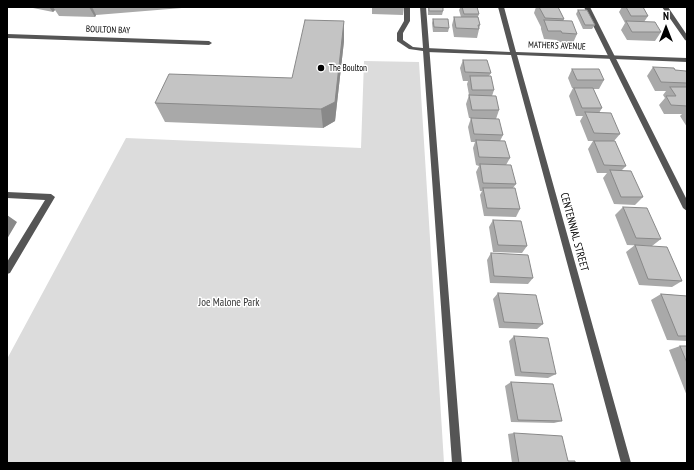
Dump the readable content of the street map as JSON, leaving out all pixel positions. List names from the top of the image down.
{
  "streets": {
    "street": ["BOULTON BAY", "MATHERS AVENUE", "CENTENNIAL STREET"]
  },
  "crossings": [
    ["MATHERS AVENUE", "CENTENNIAL STREET"]
  ],
  "parks": ["Joe Malone Park"],
  "places": ["The Boulton"],
  "north": "top"
}
